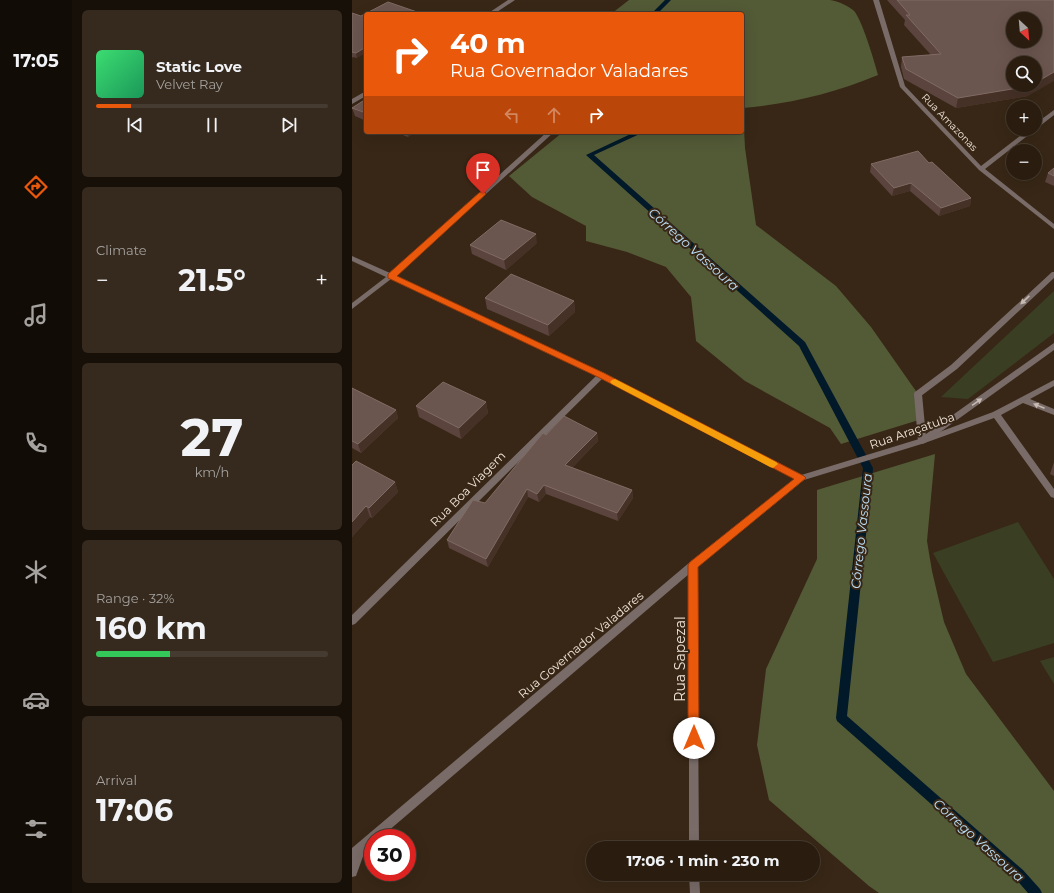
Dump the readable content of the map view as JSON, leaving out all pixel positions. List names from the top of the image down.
{
  "streets": {
    "street": [
      "Rua Amazonas",
      "Rua Araçatuba",
      "Rua Boa Viagem",
      "Rua Governador Valadares",
      "Rua Sapezal"
    ]
  },
  "crossings": [
    ["Rua Araçatuba", "Rua Governador Valadares"],
    ["Rua Governador Valadares", "Rua Sapezal"]
  ],
  "water": ["Córrego Vassoura"],
  "north": "bottom right",
  "page": {
    "tabs": "17:05",
    "map_buttons": ["+", "−"],
    "turn": ["40 m", "Rua Governador Valadares"],
    "song": ["Static Love", "Velvet Ray"],
    "tile": [
      "Climate",
      ["27", "km/h"],
      ["Range · 32%", "160 km"],
      ["Arrival", "17:06"]
    ],
    "heat": ["−", "21.5°", "+"],
    "limit": "30",
    "trip": "17:06 · 1 min · 230 m"
  }
}
